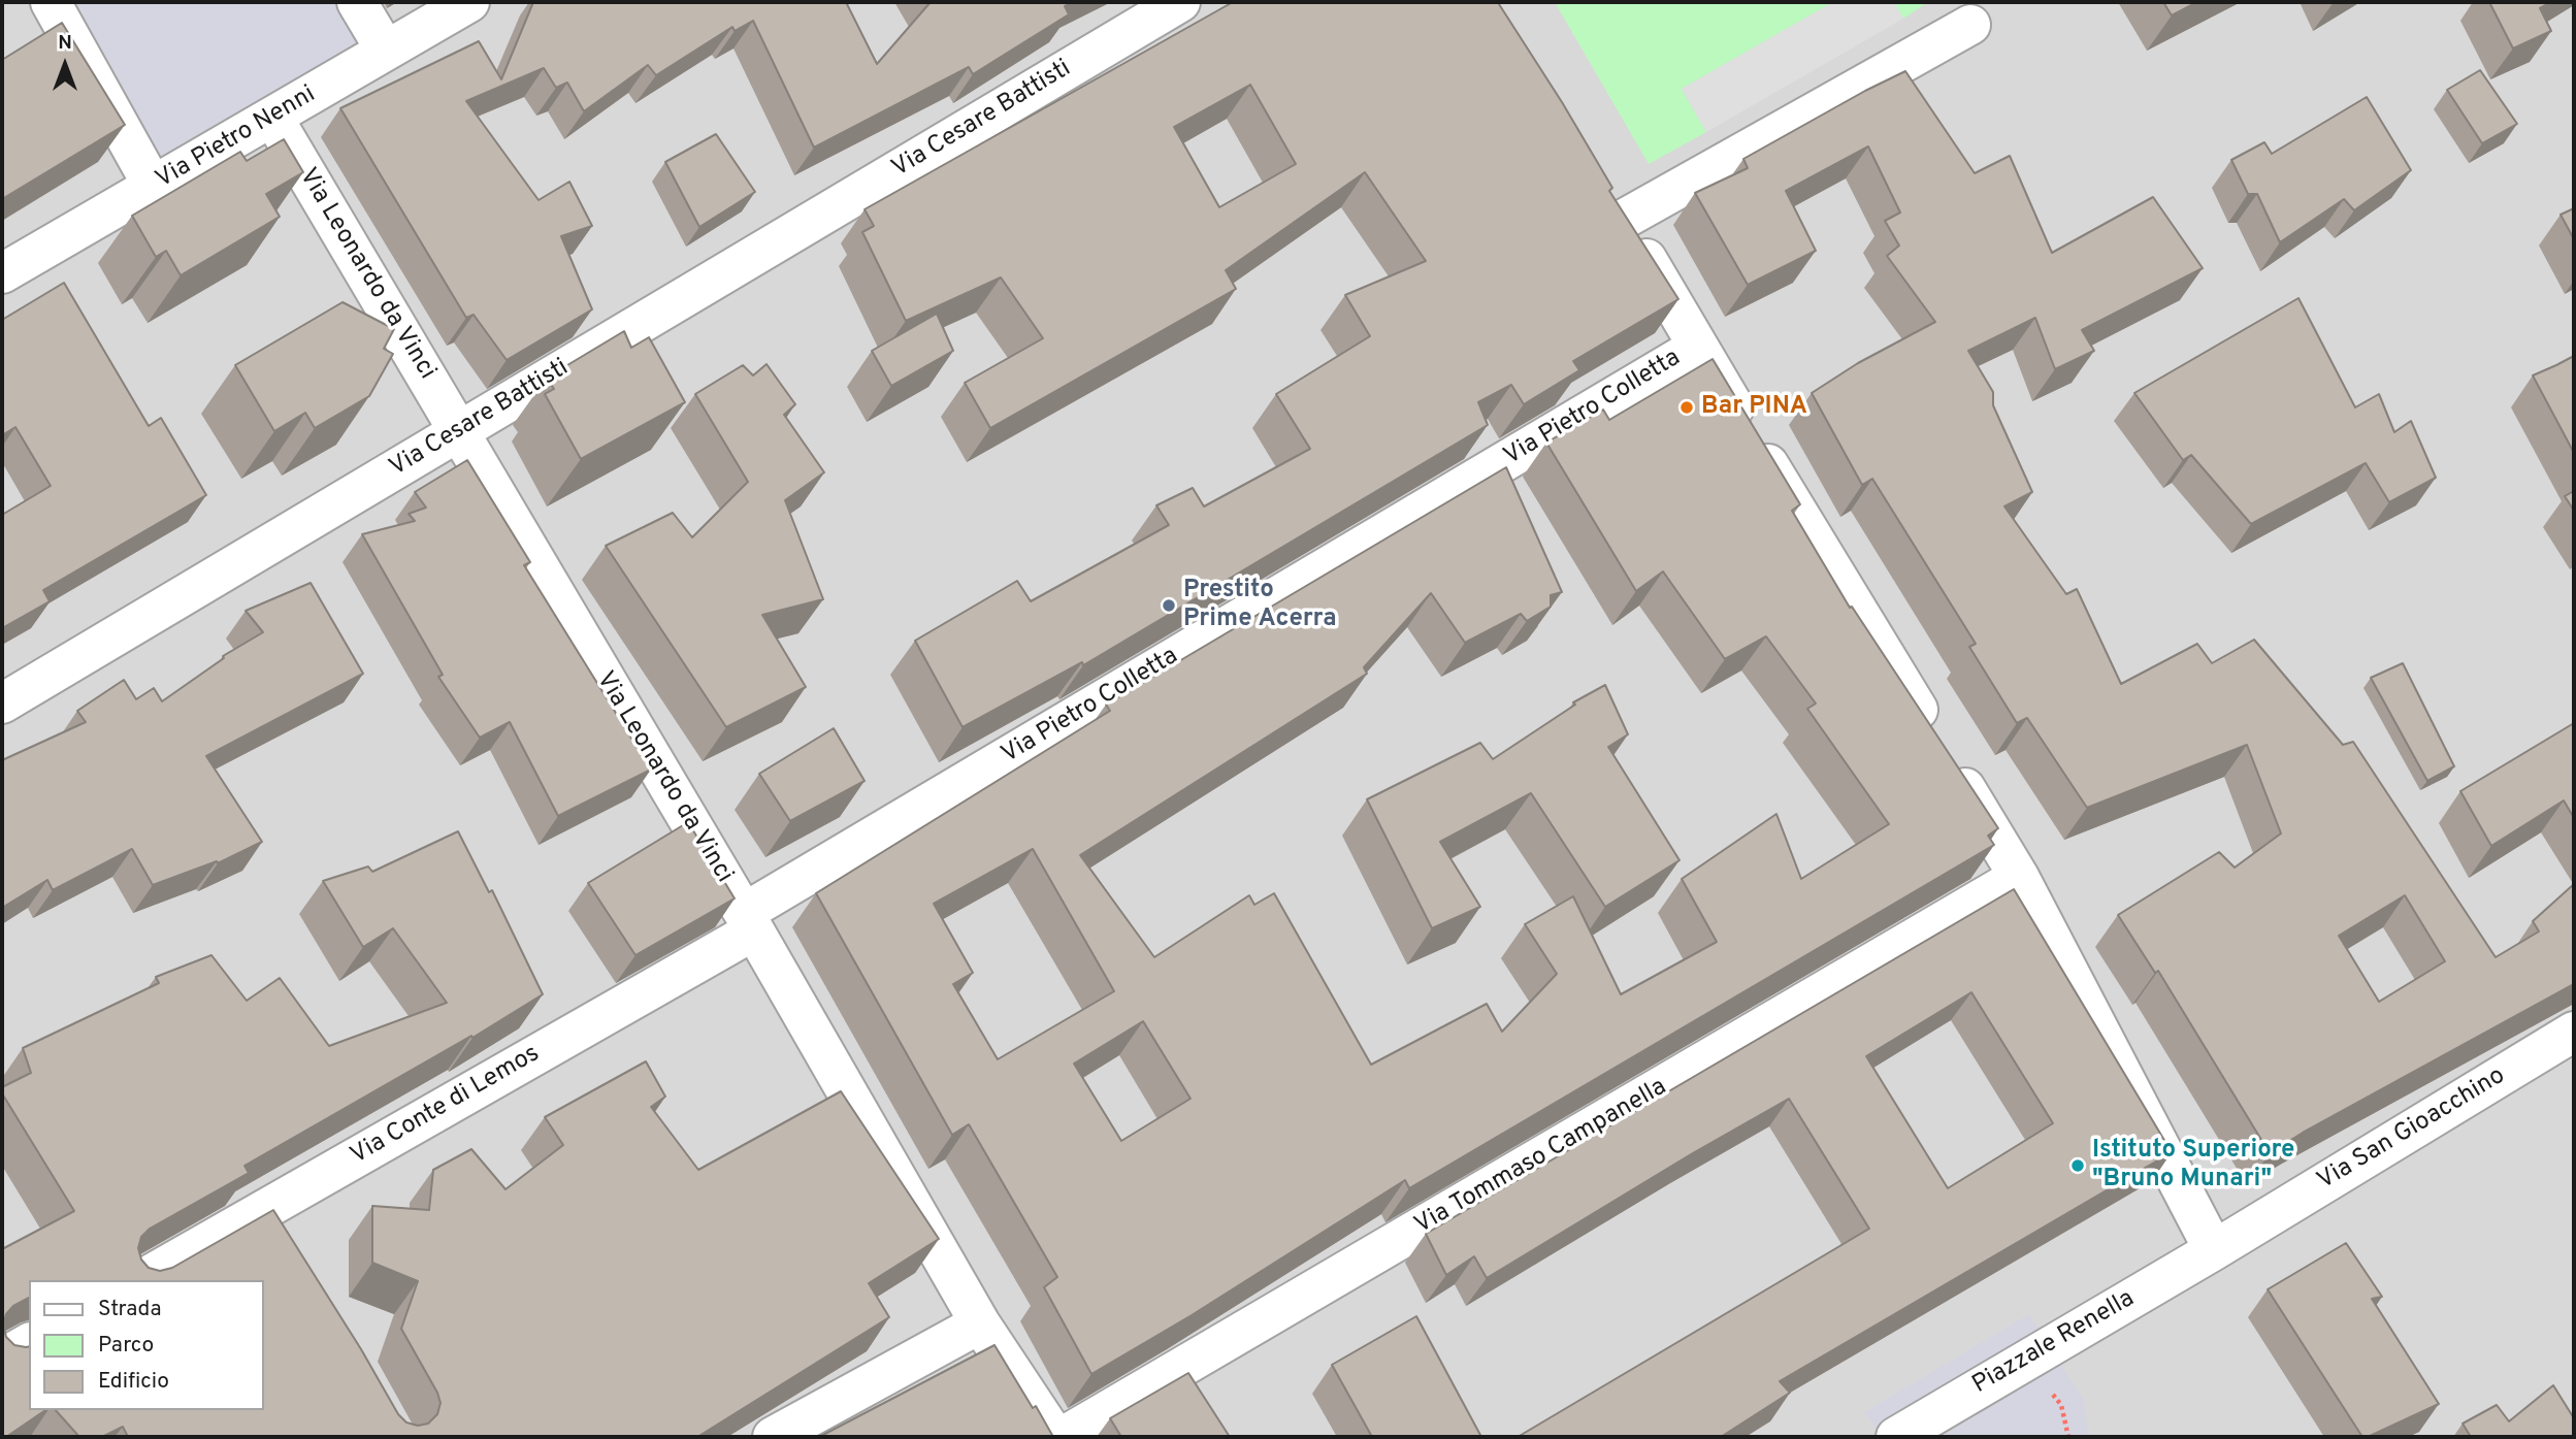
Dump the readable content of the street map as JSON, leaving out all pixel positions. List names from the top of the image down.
{
  "streets": {
    "street": [
      "Via Cesare Battisti",
      "Via Pietro Nenni",
      "Via Leonardo da Vinci",
      "Via Pietro Colletta",
      "Via Conte di Lemos",
      "Via San Gioacchino",
      "Via Tommaso Campanella",
      "Piazzale Renella"
    ]
  },
  "crossings": [
    ["Via Cesare Battisti", "Via Leonardo da Vinci"],
    ["Via Pietro Nenni", "Via Leonardo da Vinci"],
    ["Via Leonardo da Vinci", "Via Pietro Colletta"],
    ["Via Leonardo da Vinci", "Via Conte di Lemos"],
    ["Via Pietro Colletta", "Via Conte di Lemos"],
    ["Via San Gioacchino", "Piazzale Renella"]
  ],
  "places": ["Bar PINA", "Prestito Prime Acerra", "Istituto Superiore \"Bruno Munari\""],
  "legend": ["Strada", "Parco", "Edificio"],
  "north": "top"
}
